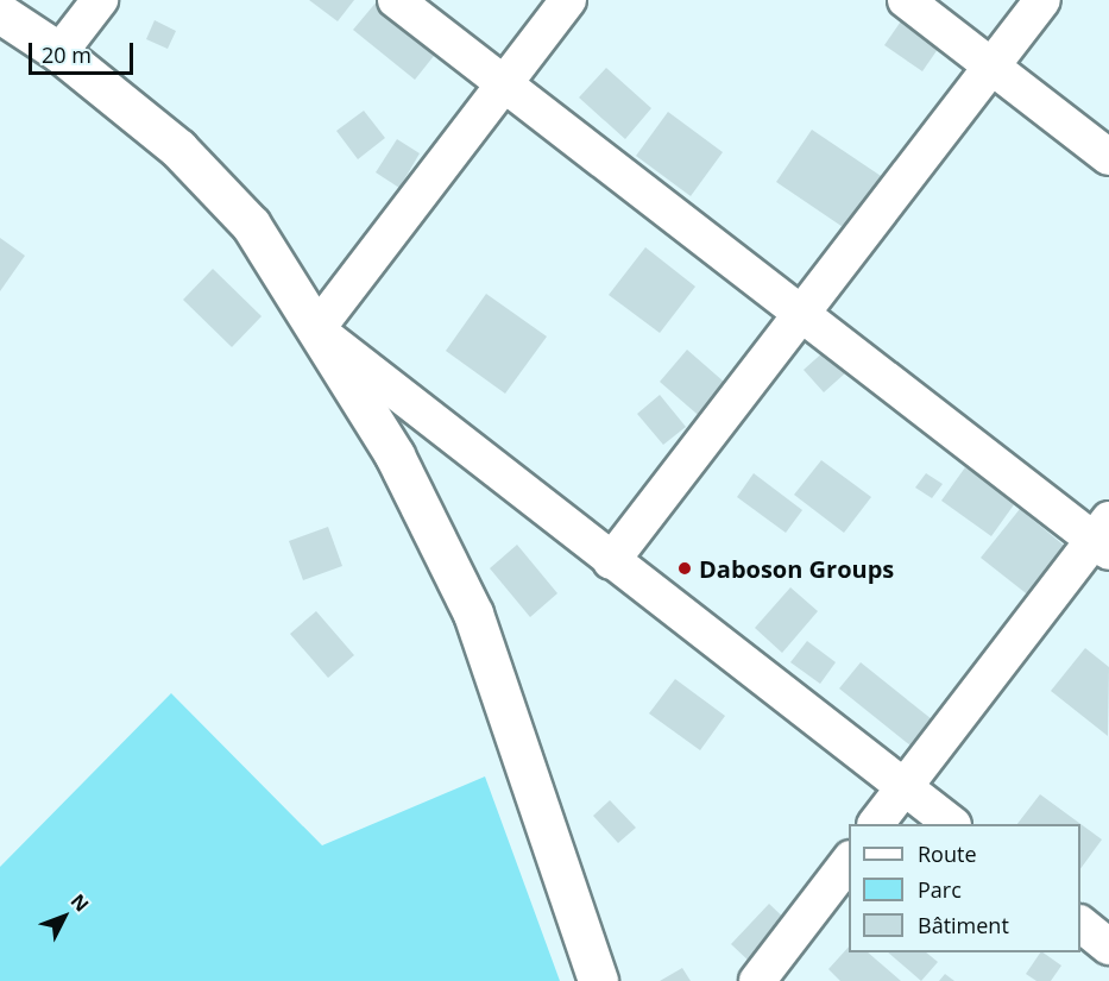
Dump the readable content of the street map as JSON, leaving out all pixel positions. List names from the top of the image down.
{
  "places": ["Daboson Groups"],
  "legend": ["Route", "Parc", "Bâtiment"],
  "scale_bar": "20 m",
  "north": "top right"
}
